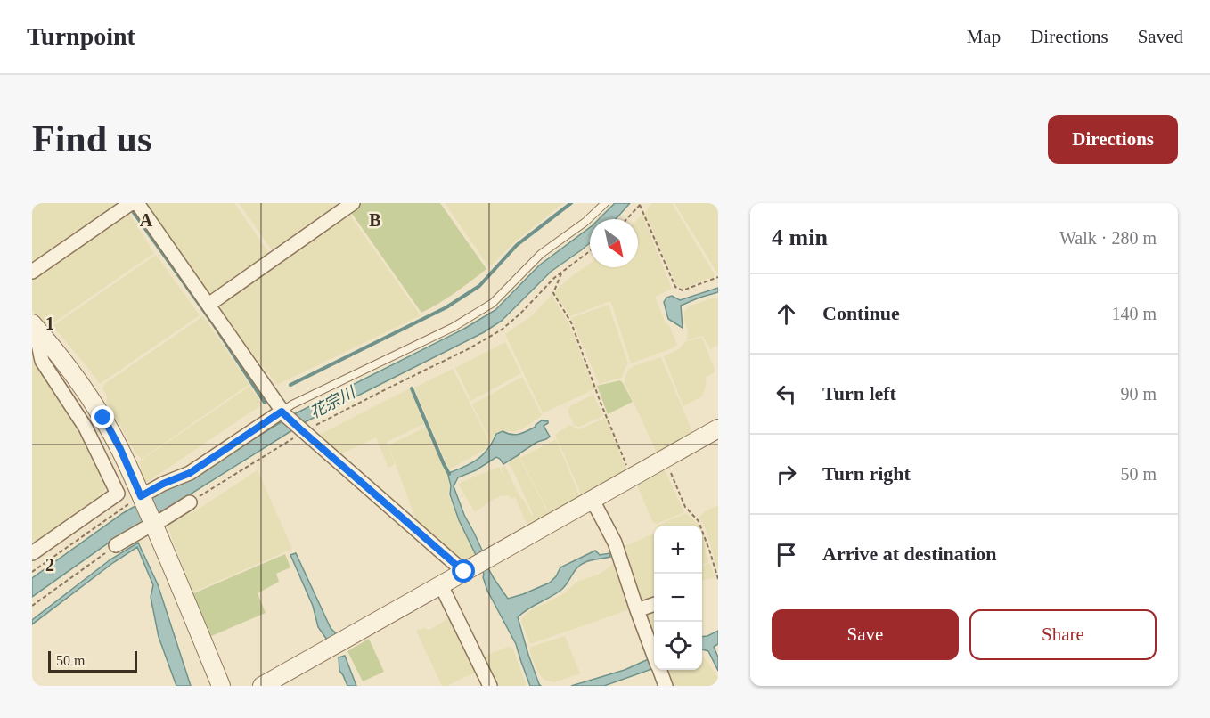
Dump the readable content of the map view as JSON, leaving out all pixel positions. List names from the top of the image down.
{
  "water": ["花宗川"],
  "scale_bar": "50 m",
  "north": "bottom right",
  "page": {
    "header": "Turnpoint",
    "nav": ["Map", "Directions", "Saved"],
    "buttons": [
      "Directions",
      ["Save", "Share"]
    ],
    "title": "Find us",
    "heading": ["4 min", "Walk · 280 m"],
    "list": [
      ["Continue", "140 m"],
      ["Turn left", "90 m"],
      ["Turn right", "50 m"],
      "Arrive at destination"
    ],
    "map_buttons": ["+", "−"],
    "scale": "50 m"
  },
  "grid": {
    "columns": ["A", "B"],
    "rows": ["1", "2"]
  }
}
